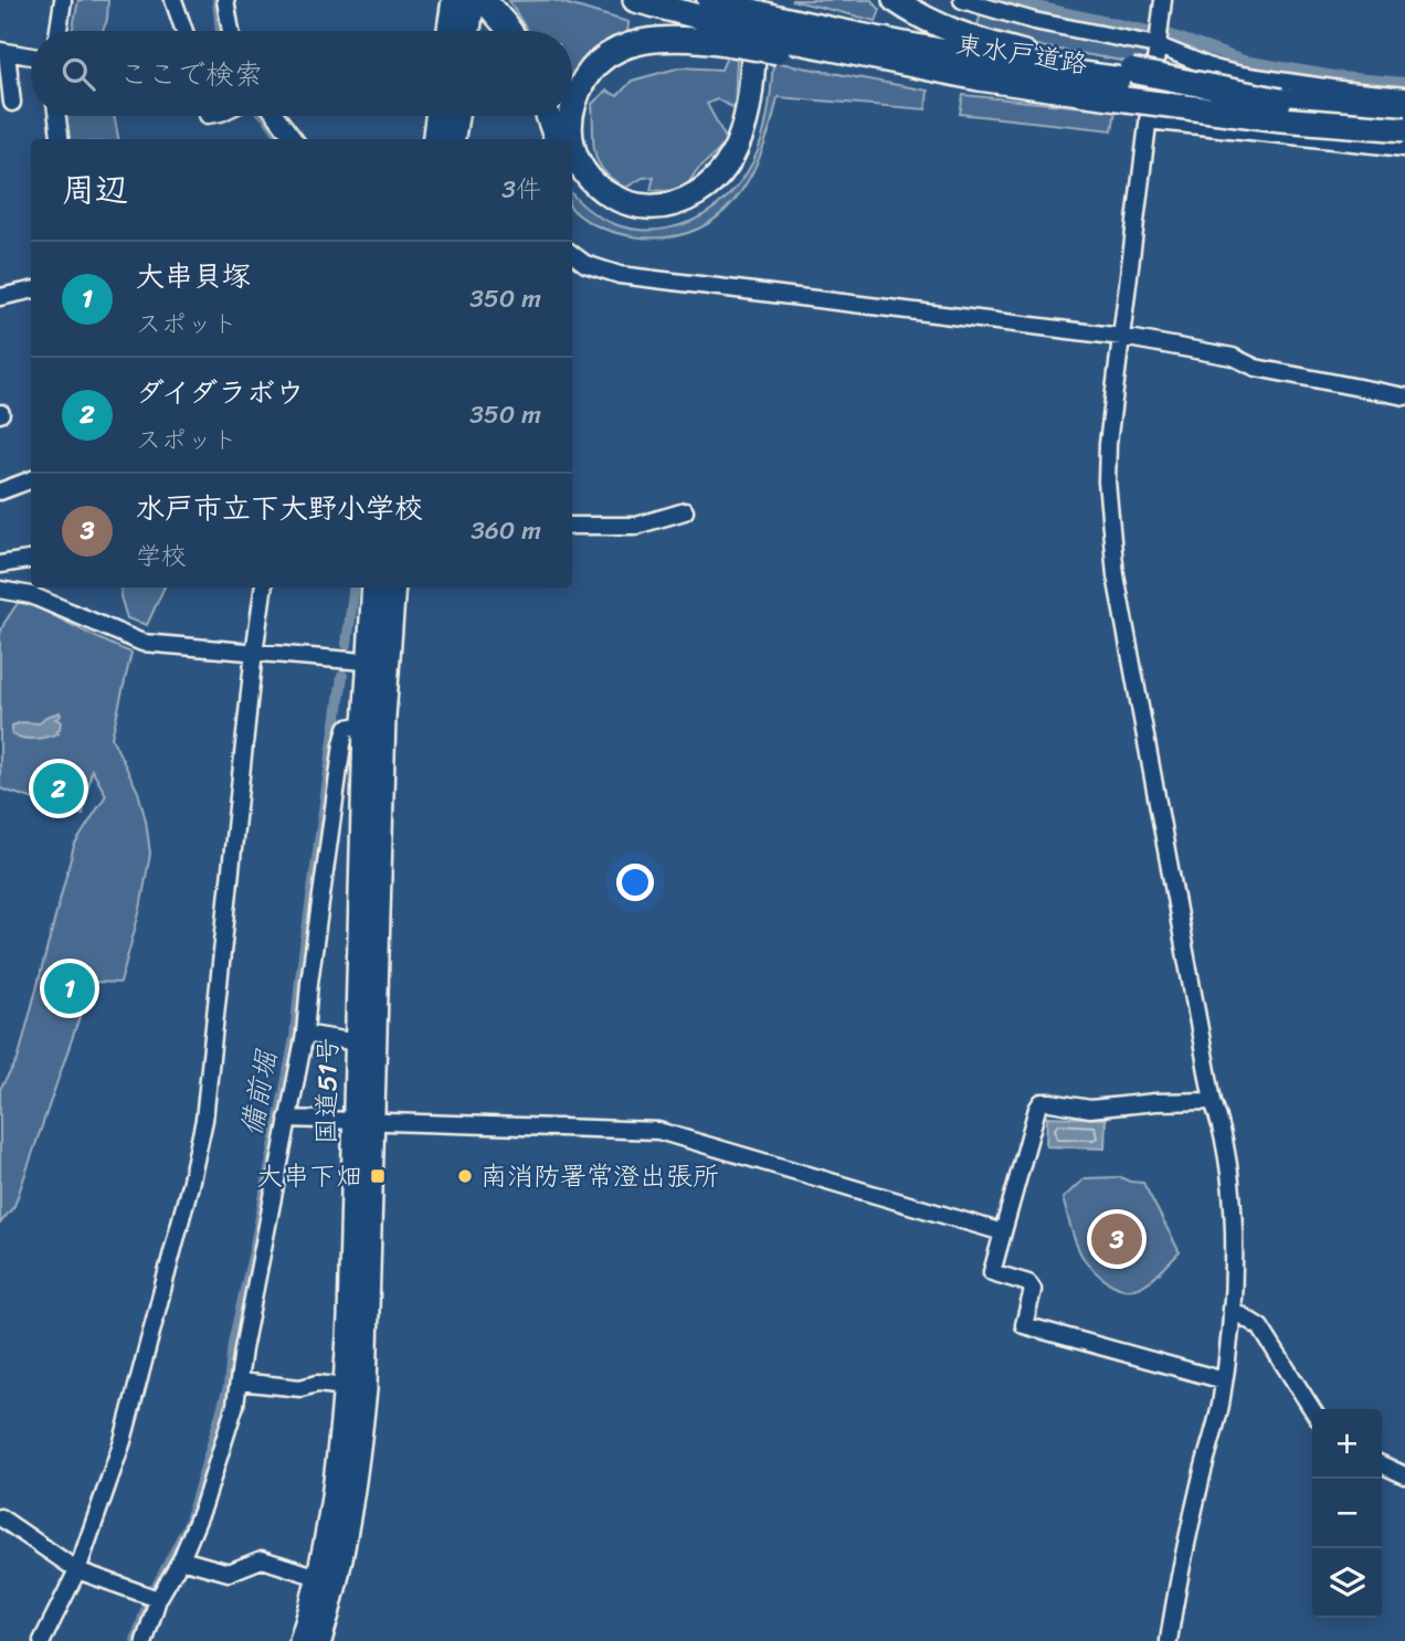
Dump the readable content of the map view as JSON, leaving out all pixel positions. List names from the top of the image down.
{
  "streets": {
    "highway": ["東水戸道路", "国道51号"]
  },
  "water": ["備前堀"],
  "places": {
    "transit": ["大串下畑"],
    "other": ["南消防署常澄出張所"]
  },
  "page": {
    "search": "ここで検索",
    "heading": ["周辺", "3件"],
    "list": [
      {
        "mark": "1",
        "name": "大串貝塚",
        "note": "スポット",
        "value": "350 m"
      },
      {
        "mark": "2",
        "name": "ダイダラボウ",
        "note": "スポット",
        "value": "350 m"
      },
      {
        "mark": "3",
        "name": "水戸市立下大野小学校",
        "note": "学校",
        "value": "360 m"
      }
    ],
    "pins": ["2", "1", "3"],
    "map_buttons": ["+", "−"]
  }
}
